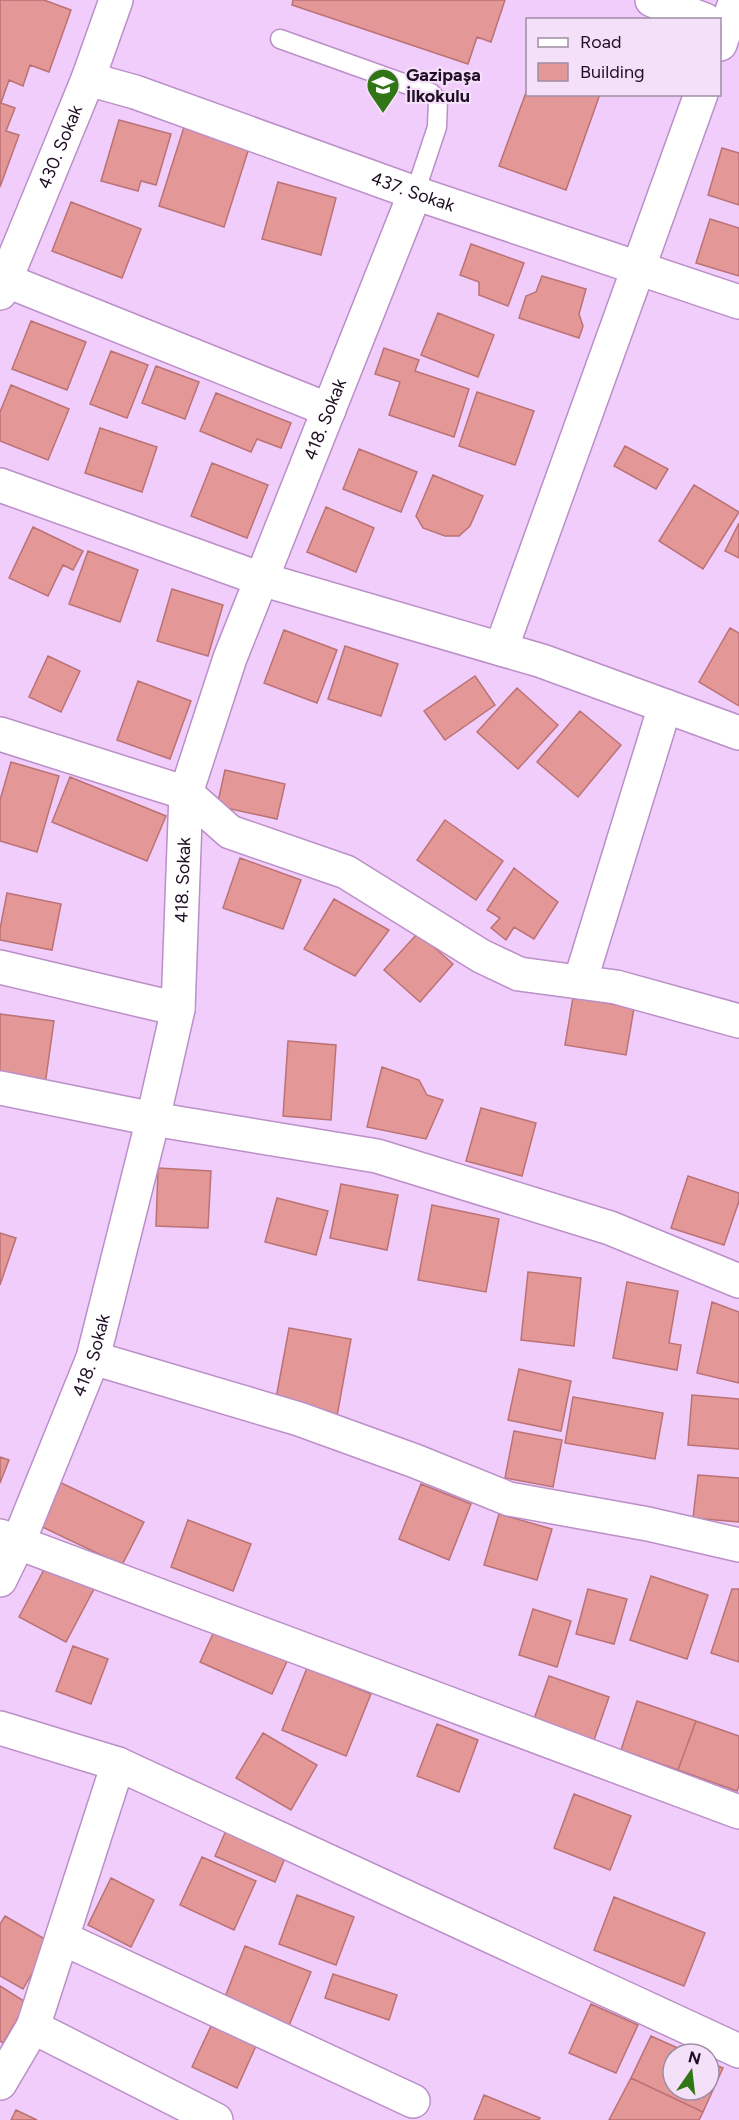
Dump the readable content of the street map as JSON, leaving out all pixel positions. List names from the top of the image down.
{
  "streets": {
    "street": ["430. Sokak", "437. Sokak", "418. Sokak"]
  },
  "crossings": [
    ["430. Sokak", "437. Sokak"],
    ["437. Sokak", "418. Sokak"]
  ],
  "places": {
    "school or university": ["Gazipaşa İlkokulu"]
  },
  "legend": ["Road", "Building"],
  "north": "top"
}
